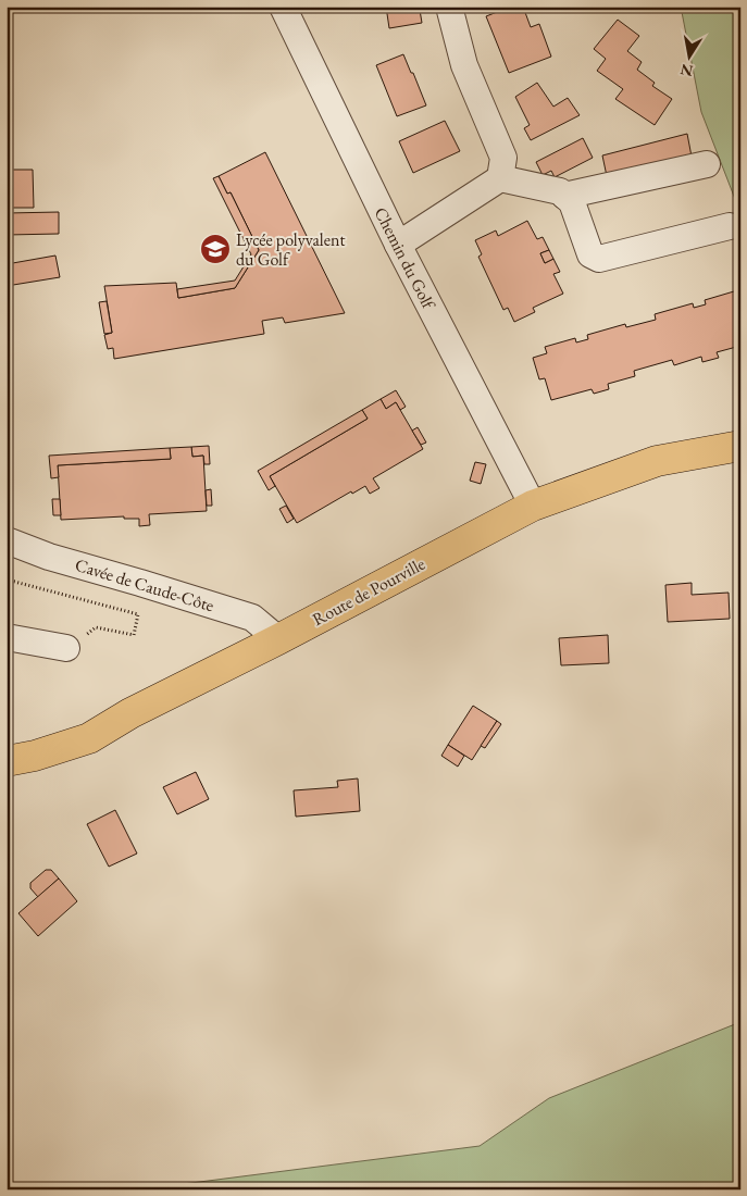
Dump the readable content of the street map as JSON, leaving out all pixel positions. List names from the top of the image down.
{
  "streets": {
    "main road": ["Route de Pourville"],
    "street": ["Chemin du Golf", "Cavée de Caude-Côte"]
  },
  "crossings": [
    ["Chemin du Golf", "Route de Pourville"],
    ["Cavée de Caude-Côte", "Route de Pourville"]
  ],
  "places": {
    "school or university": ["Lycée polyvalent du Golf"]
  },
  "north": "bottom"
}
